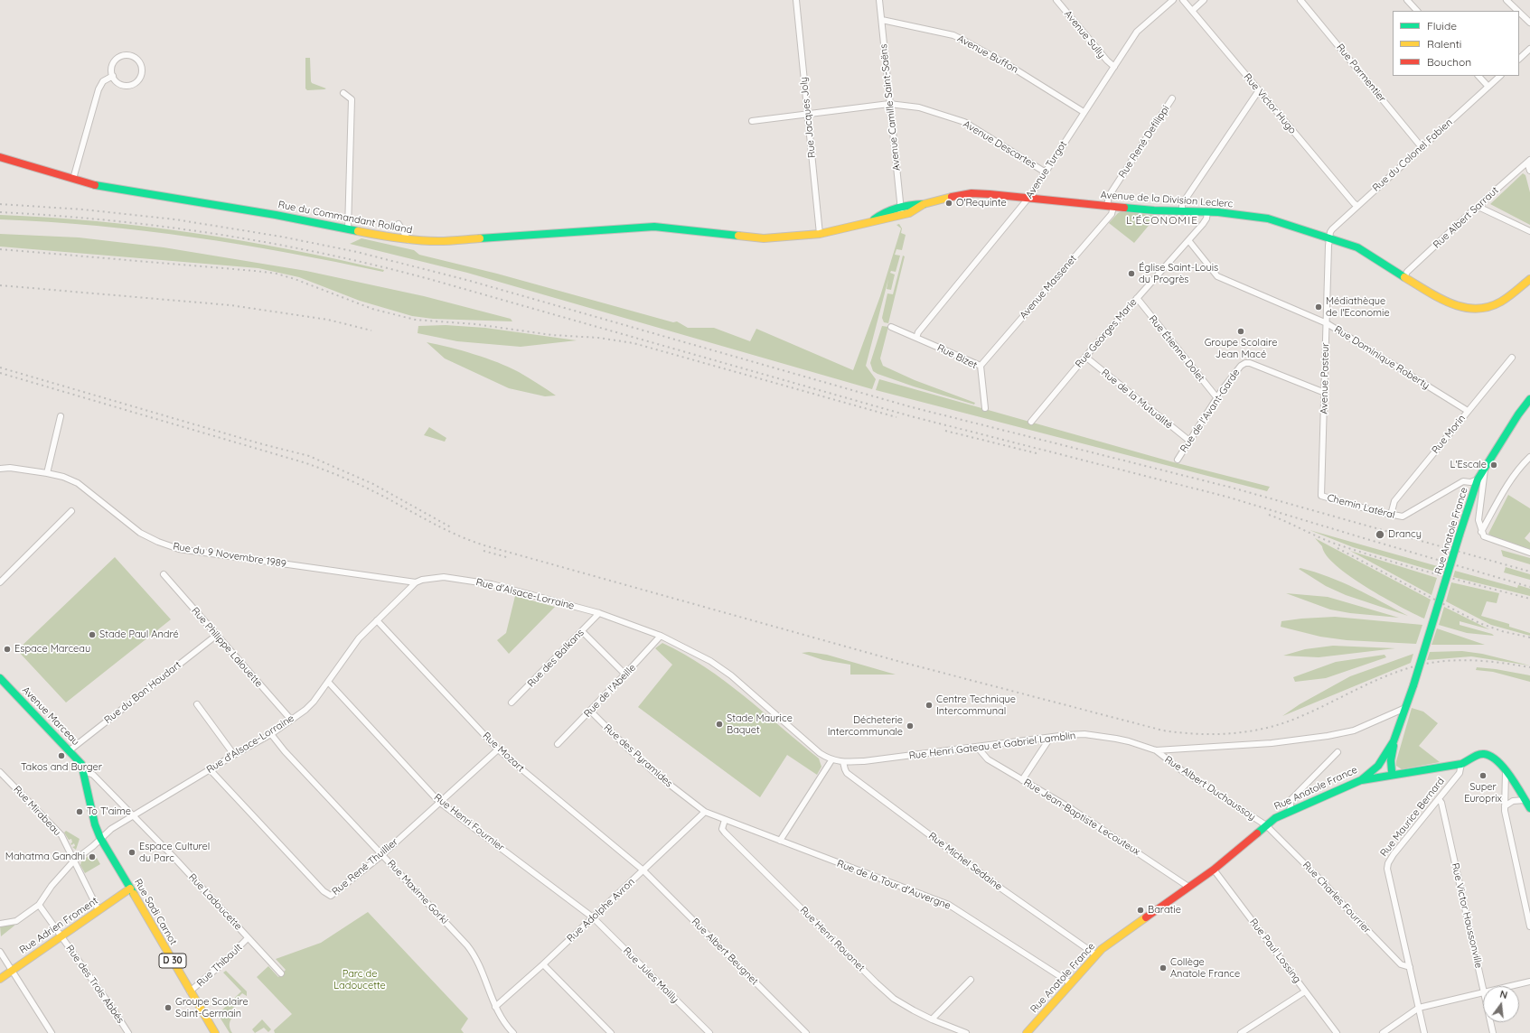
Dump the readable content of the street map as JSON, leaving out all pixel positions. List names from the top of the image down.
{
  "streets": {
    "street": [
      "Avenue Sully",
      "Avenue Buffon",
      "Rue Parmentier",
      "Rue Victor Hugo",
      "Avenue Camille Saint-Saëns",
      "Rue Jacques Joly",
      "Rue René Defilippi",
      "Avenue Descartes",
      "Rue du Colonel Fabien",
      "Avenue Turgot",
      "Avenue de la Division Leclerc",
      "Rue du Commandant Rolland",
      "Rue Albert Sarraut",
      "Avenue Massenet",
      "Rue Georges Marie",
      "Rue Étienne Dolet",
      "Rue Bizet",
      "Rue Dominique Roberty",
      "Avenue Pasteur",
      "Rue de la Mutualité",
      "Rue de l'Avant-Garde",
      "Rue Morin",
      "Chemin Latéral",
      "Rue Anatole France",
      "Rue du 9 Novembre 1989",
      "Rue d'Alsace-Lorraine",
      "Rue Philippe Lalouette",
      "Rue des Balkans",
      "Rue de l'Abeille",
      "Rue du Bon Houdart",
      "Avenue Marceau",
      "Rue Henri Gateau et Gabriel Lamblin",
      "Rue Mozart",
      "Rue des Pyramides",
      "Rue Albert Duchaussoy",
      "Rue Mirabeau",
      "Rue Jean-Baptiste Lecouteux",
      "Rue Maurice Bernard",
      "Rue Henri Fournier",
      "Rue Michel Sedaine",
      "Rue René Thuillier",
      "Rue de la Tour d'Auvergne",
      "Rue Maxime Gorki",
      "Rue Charles Fourrier",
      "Rue Ladoucette",
      "Rue Adolphe Avron",
      "Rue Sadi Carnot",
      "Rue Victor Haussonville",
      "Rue Adrien Froment",
      "Rue Henri Rouanet",
      "Rue Paul Lossing",
      "Rue Albert Beugnet",
      "D 30",
      "Rue Thibault",
      "Rue Jules Mailly",
      "Rue des Trois Abbés"
    ]
  },
  "crossings": [
    ["Avenue Sully", "Avenue Turgot"],
    ["Avenue Buffon", "Avenue Camille Saint-Saëns"],
    ["Avenue Buffon", "Avenue Turgot"],
    ["Rue Parmentier", "Rue du Colonel Fabien"],
    ["Rue Victor Hugo", "Rue du Colonel Fabien"],
    ["Avenue Camille Saint-Saëns", "Avenue Descartes"],
    ["Avenue Camille Saint-Saëns", "Avenue de la Division Leclerc"],
    ["Rue Jacques Joly", "Avenue Descartes"],
    ["Rue Jacques Joly", "Avenue de la Division Leclerc"],
    ["Rue René Defilippi", "Avenue de la Division Leclerc"],
    ["Rue René Defilippi", "Avenue Massenet"],
    ["Avenue Descartes", "Avenue Turgot"],
    ["Rue du Colonel Fabien", "Avenue de la Division Leclerc"],
    ["Rue du Colonel Fabien", "Avenue Pasteur"],
    ["Avenue Turgot", "Avenue de la Division Leclerc"],
    ["Avenue Turgot", "Rue Bizet"],
    ["Avenue de la Division Leclerc", "Rue du Commandant Rolland"],
    ["Avenue de la Division Leclerc", "Rue Albert Sarraut"],
    ["Avenue de la Division Leclerc", "Avenue Massenet"],
    ["Avenue de la Division Leclerc", "Rue Georges Marie"],
    ["Avenue de la Division Leclerc", "Avenue Pasteur"],
    ["Avenue Massenet", "Rue Bizet"],
    ["Rue Georges Marie", "Rue Étienne Dolet"],
    ["Rue Georges Marie", "Rue Dominique Roberty"],
    ["Rue Georges Marie", "Rue de la Mutualité"],
    ["Rue Étienne Dolet", "Rue de l'Avant-Garde"],
    ["Rue Dominique Roberty", "Avenue Pasteur"],
    ["Rue Dominique Roberty", "Rue Morin"],
    ["Avenue Pasteur", "Rue de l'Avant-Garde"],
    ["Avenue Pasteur", "Chemin Latéral"],
    ["Rue de la Mutualité", "Rue de l'Avant-Garde"],
    ["Rue Morin", "Chemin Latéral"],
    ["Chemin Latéral", "Rue Anatole France"],
    ["Rue Anatole France", "Rue Henri Gateau et Gabriel Lamblin"],
    ["Rue Anatole France", "Rue Albert Duchaussoy"],
    ["Rue Anatole France", "Rue Jean-Baptiste Lecouteux"],
    ["Rue Anatole France", "Rue Maurice Bernard"],
    ["Rue Anatole France", "Rue Michel Sedaine"],
    ["Rue Anatole France", "Rue de la Tour d'Auvergne"],
    ["Rue Anatole France", "Rue Charles Fourrier"],
    ["Rue Anatole France", "Rue Paul Lossing"],
    ["Rue du 9 Novembre 1989", "Rue d'Alsace-Lorraine"],
    ["Rue d'Alsace-Lorraine", "Rue Philippe Lalouette"],
    ["Rue d'Alsace-Lorraine", "Rue des Balkans"],
    ["Rue d'Alsace-Lorraine", "Rue de l'Abeille"],
    ["Rue d'Alsace-Lorraine", "Rue Henri Gateau et Gabriel Lamblin"],
    ["Rue d'Alsace-Lorraine", "Rue Mozart"],
    ["Rue d'Alsace-Lorraine", "Rue Mirabeau"],
    ["Rue d'Alsace-Lorraine", "Rue Henri Fournier"],
    ["Rue d'Alsace-Lorraine", "Rue René Thuillier"],
    ["Rue d'Alsace-Lorraine", "Rue Maxime Gorki"],
    ["Rue d'Alsace-Lorraine", "Rue Ladoucette"],
    ["Rue d'Alsace-Lorraine", "Rue Sadi Carnot"],
    ["Rue d'Alsace-Lorraine", "D 30"],
    ["Rue d'Alsace-Lorraine", "Rue des Trois Abbés"],
    ["Rue Philippe Lalouette", "Rue du Bon Houdart"],
    ["Rue de l'Abeille", "Rue des Pyramides"],
    ["Rue du Bon Houdart", "Avenue Marceau"],
    ["Avenue Marceau", "Rue Ladoucette"],
    ["Avenue Marceau", "D 30"],
    ["Rue Henri Gateau et Gabriel Lamblin", "Rue Albert Duchaussoy"],
    ["Rue Henri Gateau et Gabriel Lamblin", "Rue Jean-Baptiste Lecouteux"],
    ["Rue Henri Gateau et Gabriel Lamblin", "Rue Michel Sedaine"],
    ["Rue Mozart", "Rue René Thuillier"],
    ["Rue Mozart", "Rue Adolphe Avron"],
    ["Rue Mozart", "Rue Albert Beugnet"],
    ["Rue des Pyramides", "Rue de la Tour d'Auvergne"],
    ["Rue des Pyramides", "Rue Adolphe Avron"],
    ["Rue des Pyramides", "Rue Henri Rouanet"],
    ["Rue Albert Duchaussoy", "Rue Charles Fourrier"],
    ["Rue Mirabeau", "Rue Adrien Froment"],
    ["Rue Maurice Bernard", "Rue Charles Fourrier"],
    ["Rue Maurice Bernard", "Rue Victor Haussonville"],
    ["Rue Henri Fournier", "Rue René Thuillier"],
    ["Rue Henri Fournier", "Rue Adolphe Avron"],
    ["Rue Henri Fournier", "Rue Jules Mailly"],
    ["Rue René Thuillier", "Rue Maxime Gorki"],
    ["Rue de la Tour d'Auvergne", "Rue Henri Rouanet"],
    ["Rue Maxime Gorki", "Rue Adolphe Avron"],
    ["Rue Ladoucette", "D 30"],
    ["Rue Ladoucette", "Rue Thibault"],
    ["Rue Adolphe Avron", "Rue Albert Beugnet"],
    ["Rue Adolphe Avron", "Rue Jules Mailly"],
    ["Rue Sadi Carnot", "Rue Adrien Froment"],
    ["Rue Sadi Carnot", "D 30"],
    ["Rue Sadi Carnot", "Rue Thibault"],
    ["Rue Adrien Froment", "Rue des Trois Abbés"]
  ],
  "districts": ["L'ÉCONOMIE"],
  "parks": ["Parc de Ladoucette"],
  "places": [
    "O'Requinte",
    "Église Saint-Louis du Progrès",
    "Médiathèque de l'Economie",
    "Groupe Scolaire Jean Macé",
    "L'Escale",
    "Drancy",
    "Stade Paul André",
    "Espace Marceau",
    "Centre Technique Intercommunal",
    "Stade Maurice Baquet",
    "Décheterie Intercommunale",
    "Takos and Burger",
    "Super Europrix",
    "To T'aime",
    "Espace Culturel du Parc",
    "Mahatma Gandhi",
    "Baratie",
    "Collège Anatole France",
    "Groupe Scolaire Saint-Germain"
  ],
  "legend": ["Fluide", "Ralenti", "Bouchon"],
  "north": "top"
}
